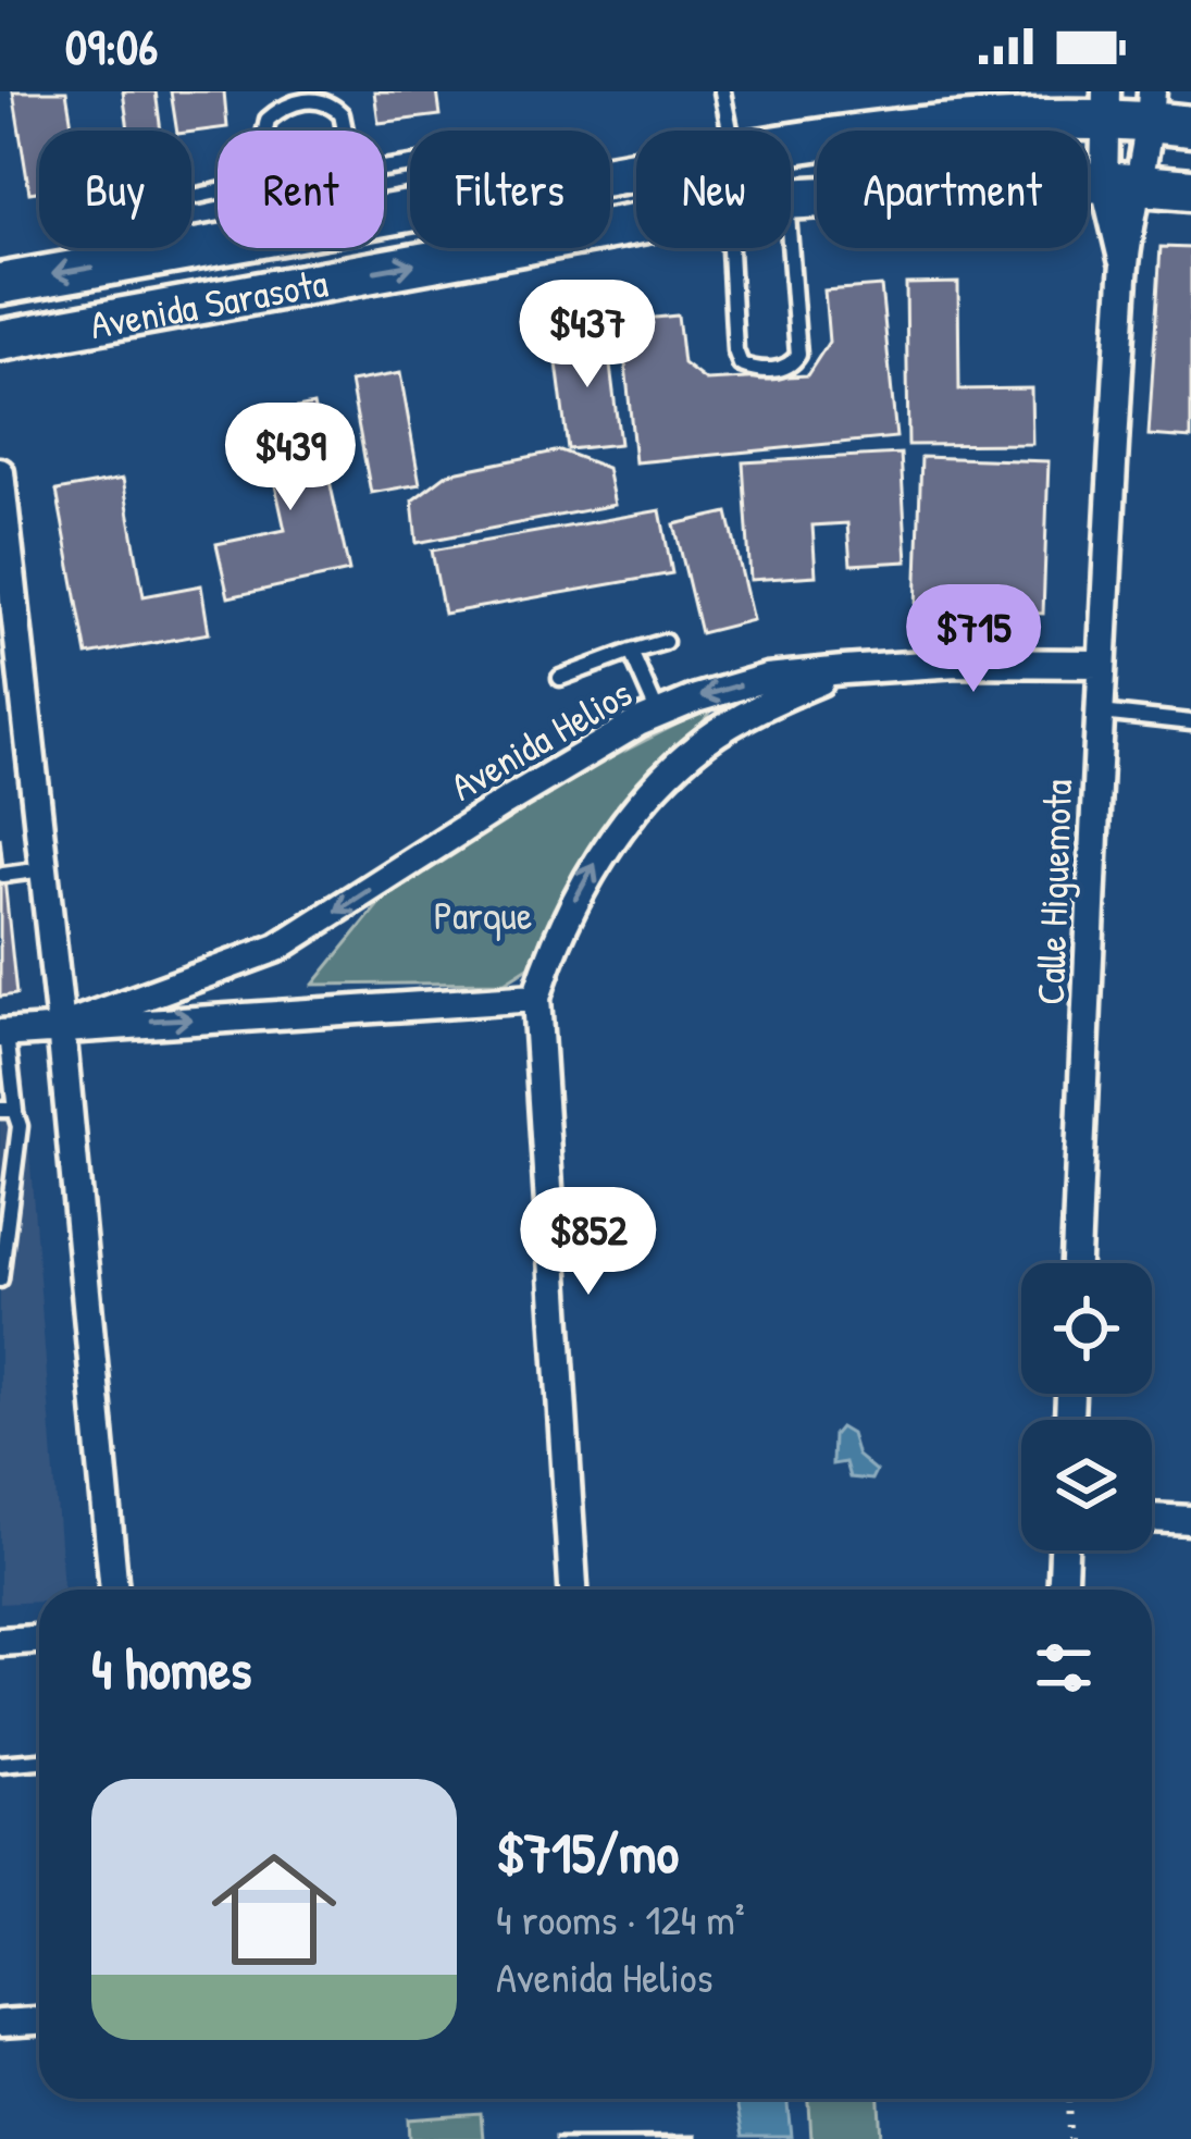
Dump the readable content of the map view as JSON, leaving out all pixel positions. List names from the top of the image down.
{
  "streets": {
    "main road": ["Avenida Sarasota"],
    "street": ["Avenida Helios", "Calle Higuemota"]
  },
  "crossings": [
    ["Avenida Sarasota", "Calle Higuemota"],
    ["Avenida Helios", "Calle Higuemota"]
  ],
  "parks": ["Parque"],
  "page": {
    "status": "09:06",
    "chip": [
      "Buy",
      "Rent",
      "Filters",
      "New",
      "Apartment"
    ],
    "price": [
      "$437",
      "$439",
      "$715",
      "$852"
    ],
    "heading": "4 homes",
    "list": [
      {
        "name": "$715/mo",
        "note": "4 rooms · 124 m² · Avenida Helios"
      }
    ]
  }
}
